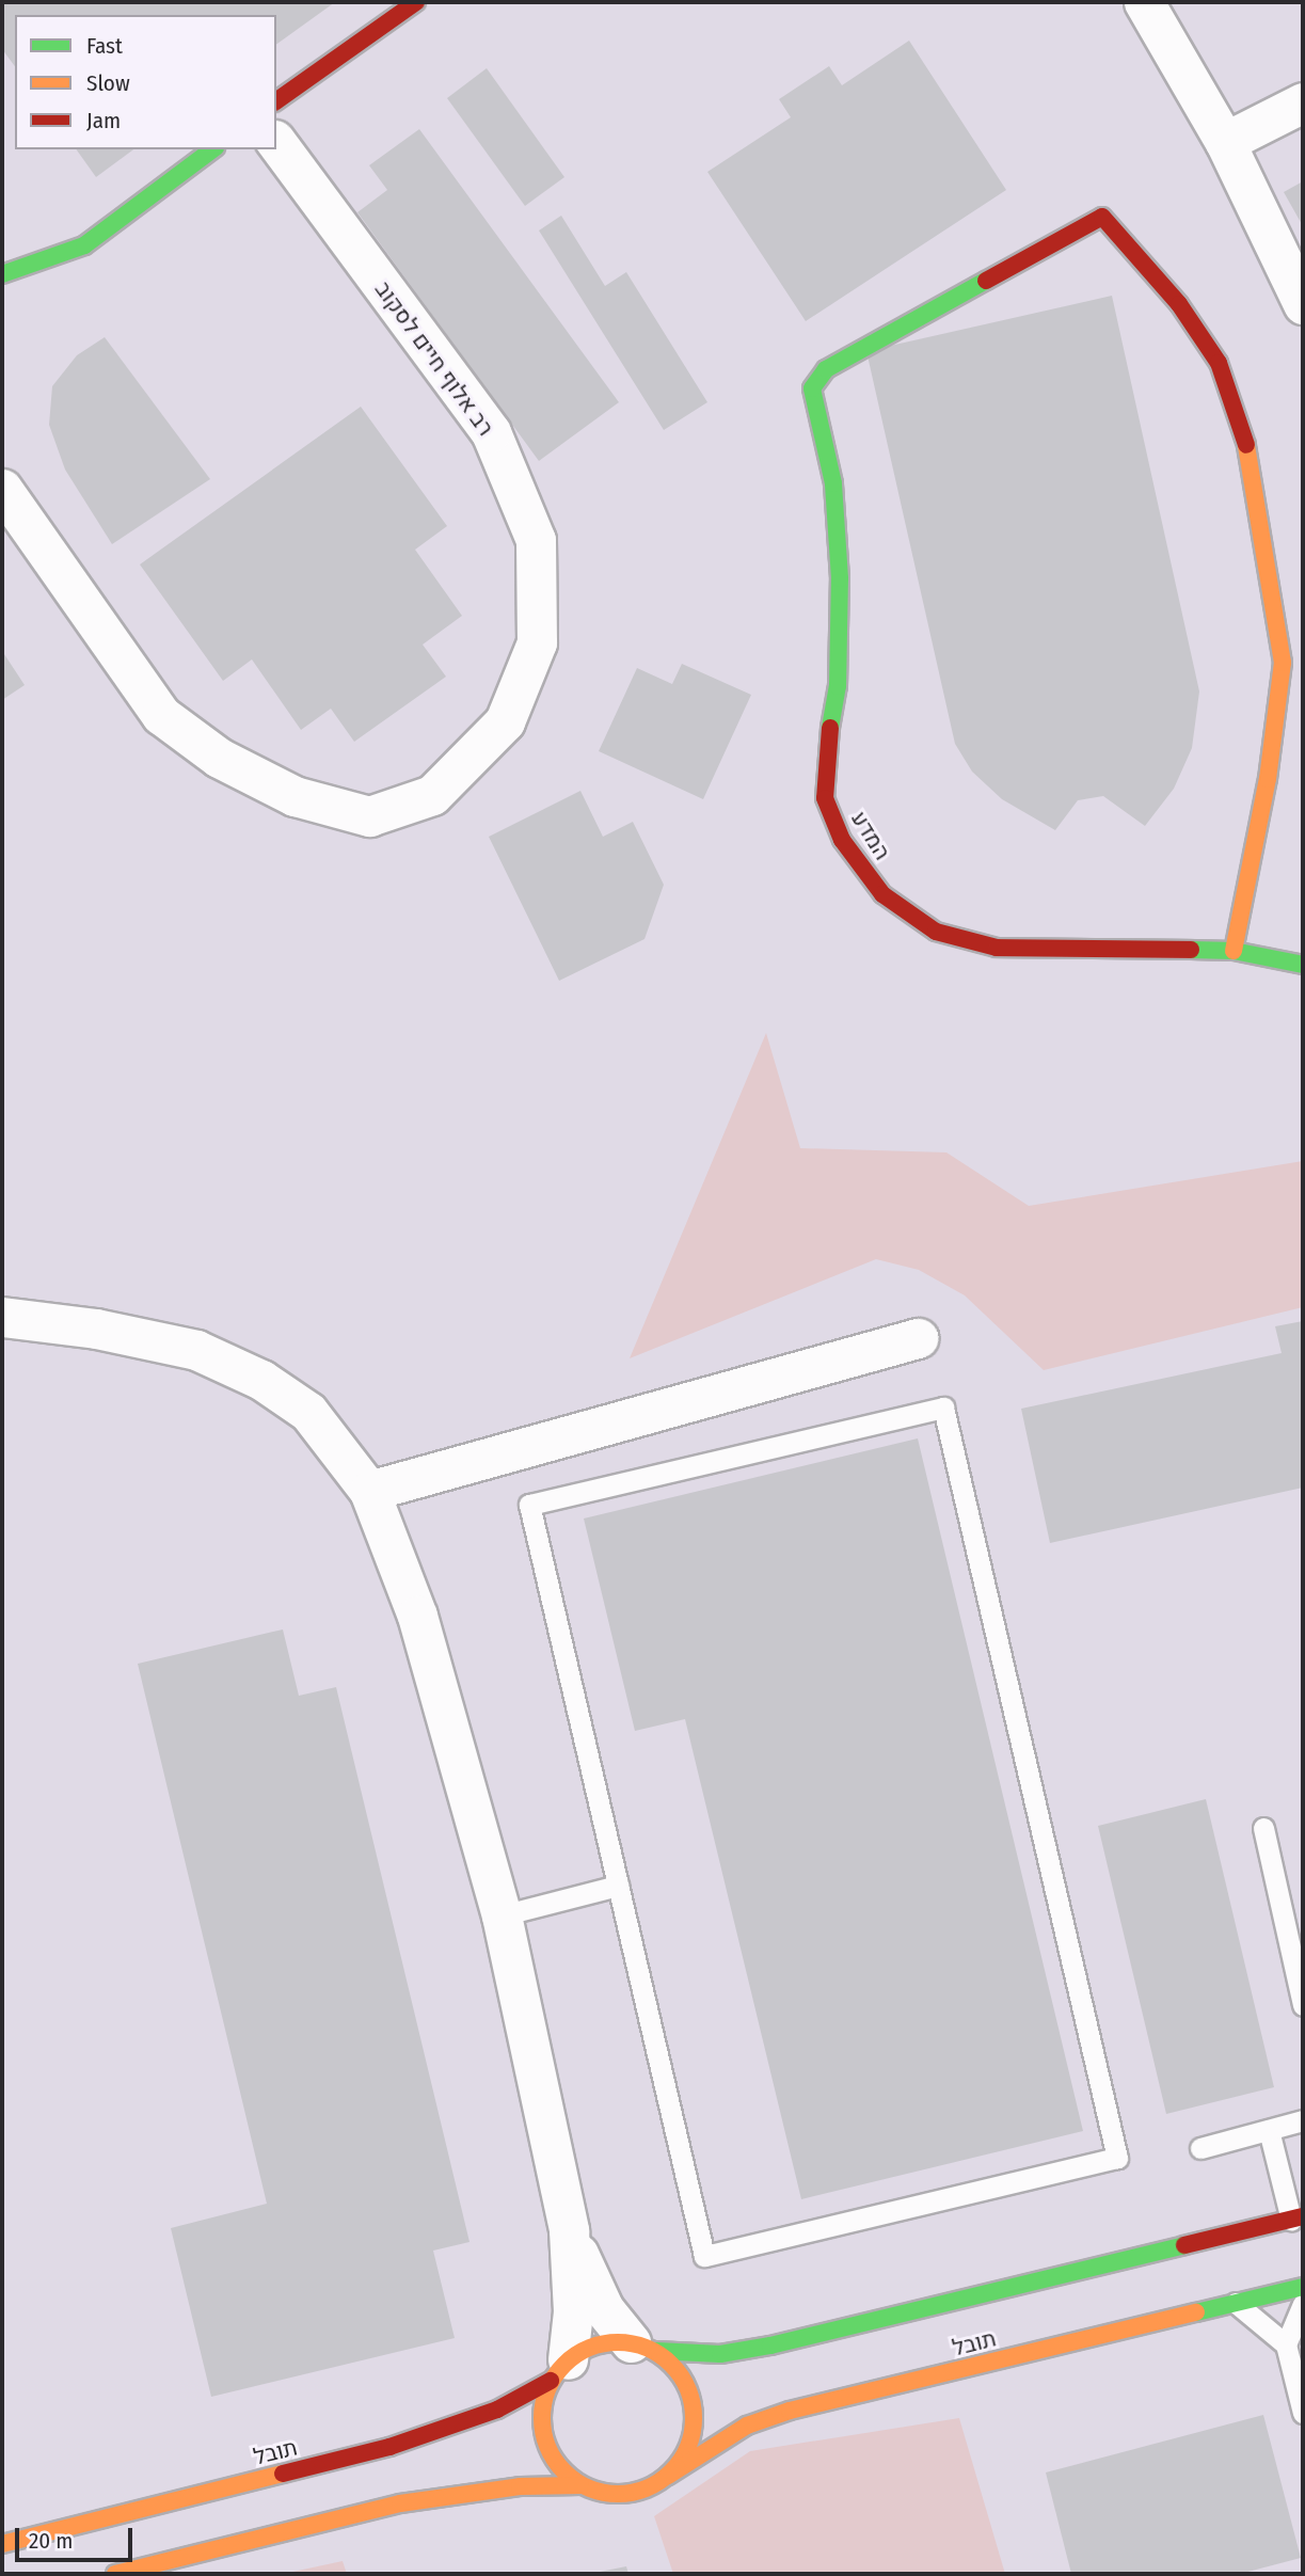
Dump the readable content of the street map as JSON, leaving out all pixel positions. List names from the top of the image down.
{
  "streets": {
    "street": ["רב אלוף חיים לסקוב", "המדע", "תובל"]
  },
  "legend": ["Fast", "Slow", "Jam"],
  "scale_bar": "20 m"
}
